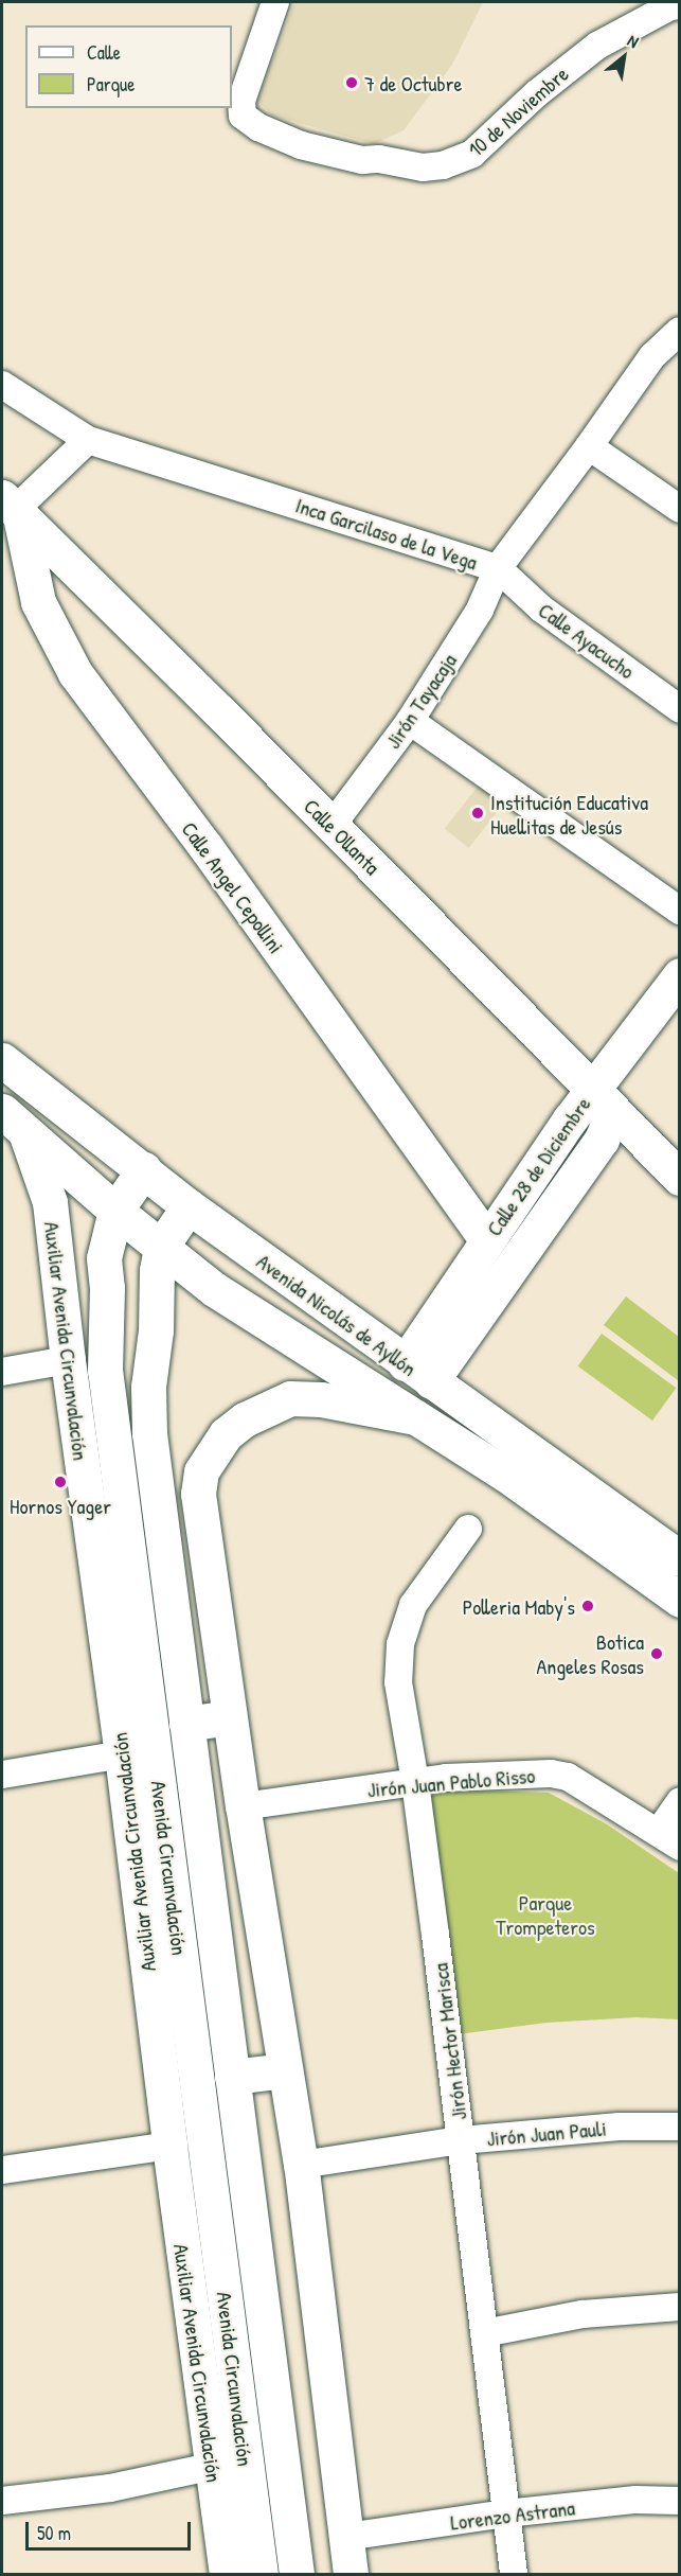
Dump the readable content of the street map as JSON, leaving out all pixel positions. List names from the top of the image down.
{
  "streets": {
    "street": [
      "10 de Noviembre",
      "Inca Garcilaso de la Vega",
      "Calle Ayacucho",
      "Jirón Tayacaja",
      "Calle Ollanta",
      "Calle Angel Cepollini",
      "Calle 28 de Diciembre",
      "Avenida Nicolás de Ayllón",
      "Auxiliar Avenida Circunvalación",
      "Jirón Juan Pablo Risso",
      "Avenida Circunvalación",
      "Jirón Hector Marisca",
      "Jirón Juan Pauli",
      "Lorenzo Astrana"
    ]
  },
  "crossings": [
    ["Inca Garcilaso de la Vega", "Calle Ayacucho"],
    ["Inca Garcilaso de la Vega", "Jirón Tayacaja"],
    ["Calle Ayacucho", "Jirón Tayacaja"],
    ["Jirón Tayacaja", "Calle Ollanta"],
    ["Calle Ollanta", "Calle Angel Cepollini"],
    ["Calle Ollanta", "Calle 28 de Diciembre"],
    ["Calle Angel Cepollini", "Calle 28 de Diciembre"],
    ["Calle 28 de Diciembre", "Avenida Nicolás de Ayllón"],
    ["Avenida Nicolás de Ayllón", "Auxiliar Avenida Circunvalación"],
    ["Avenida Nicolás de Ayllón", "Avenida Circunvalación"],
    ["Jirón Juan Pablo Risso", "Jirón Hector Marisca"],
    ["Jirón Hector Marisca", "Jirón Juan Pauli"],
    ["Jirón Hector Marisca", "Lorenzo Astrana"]
  ],
  "parks": ["Parque Trompeteros"],
  "places": [
    "7 de Octubre",
    "Institución Educativa Huellitas de Jesús",
    "Hornos Yager",
    "Polleria Maby's",
    "Botica Angeles Rosas"
  ],
  "legend": ["Calle", "Parque"],
  "scale_bar": "50 m",
  "north": "top right"
}
